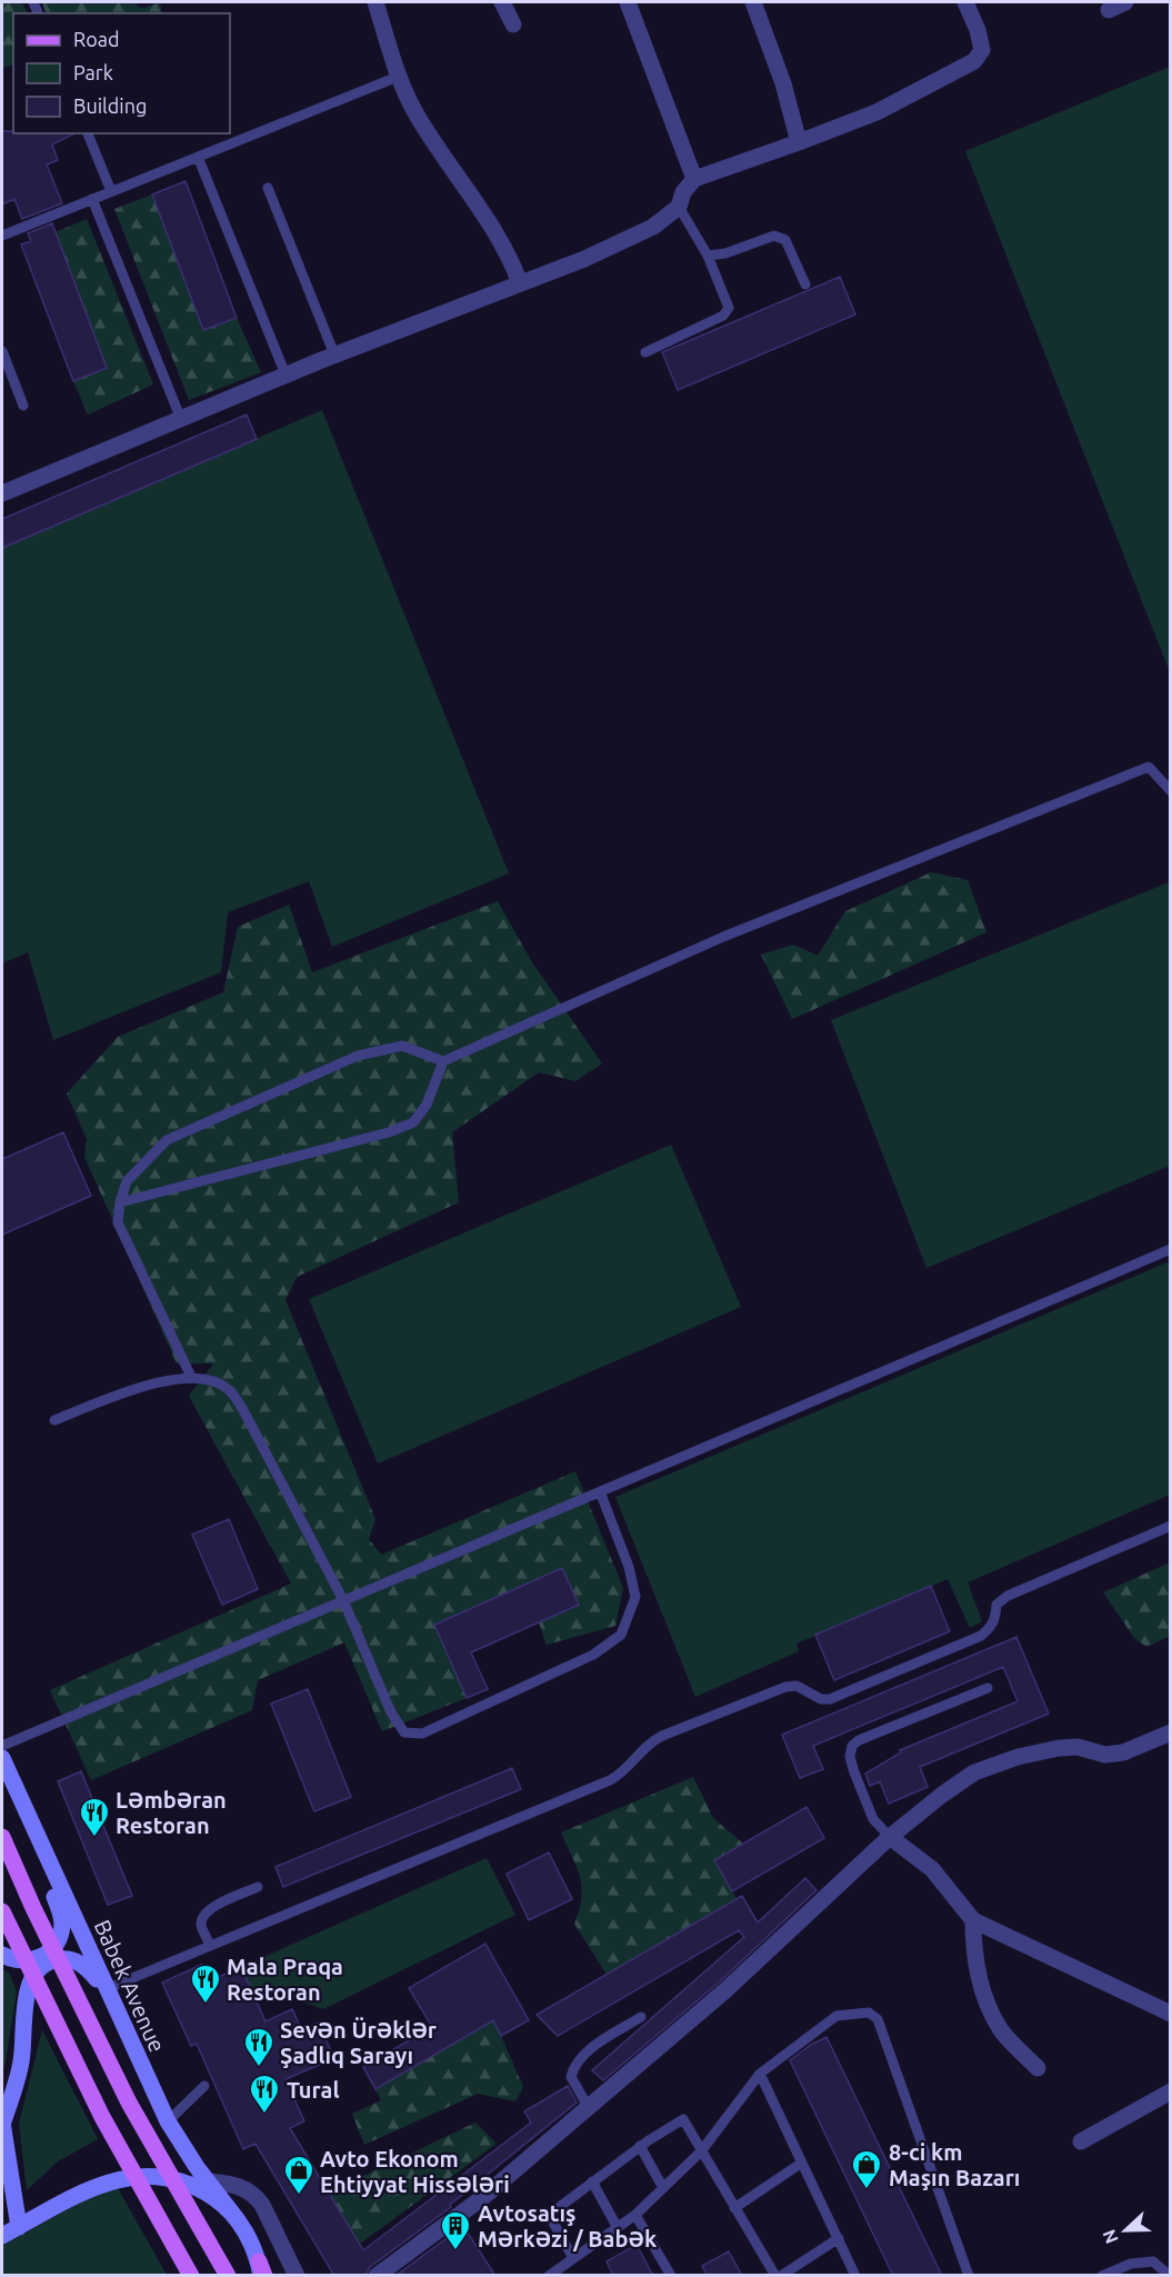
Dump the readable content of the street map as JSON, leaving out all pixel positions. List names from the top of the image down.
{
  "streets": {
    "main road": ["Babek Avenue"]
  },
  "places": {
    "restaurant": [
      "Ləmbəran Restoran",
      "Mala Praqa Restoran",
      "Sevən Ürəklər Şadlıq Sarayı",
      "Tural"
    ],
    "shop": ["8-ci km Maşın Bazarı", "Avto Ekonom Ehtiyyat Hissələri"],
    "building": ["Avtosatış Mərkəzi / Babək"]
  },
  "legend": ["Road", "Park", "Building"],
  "north": "left"
}
